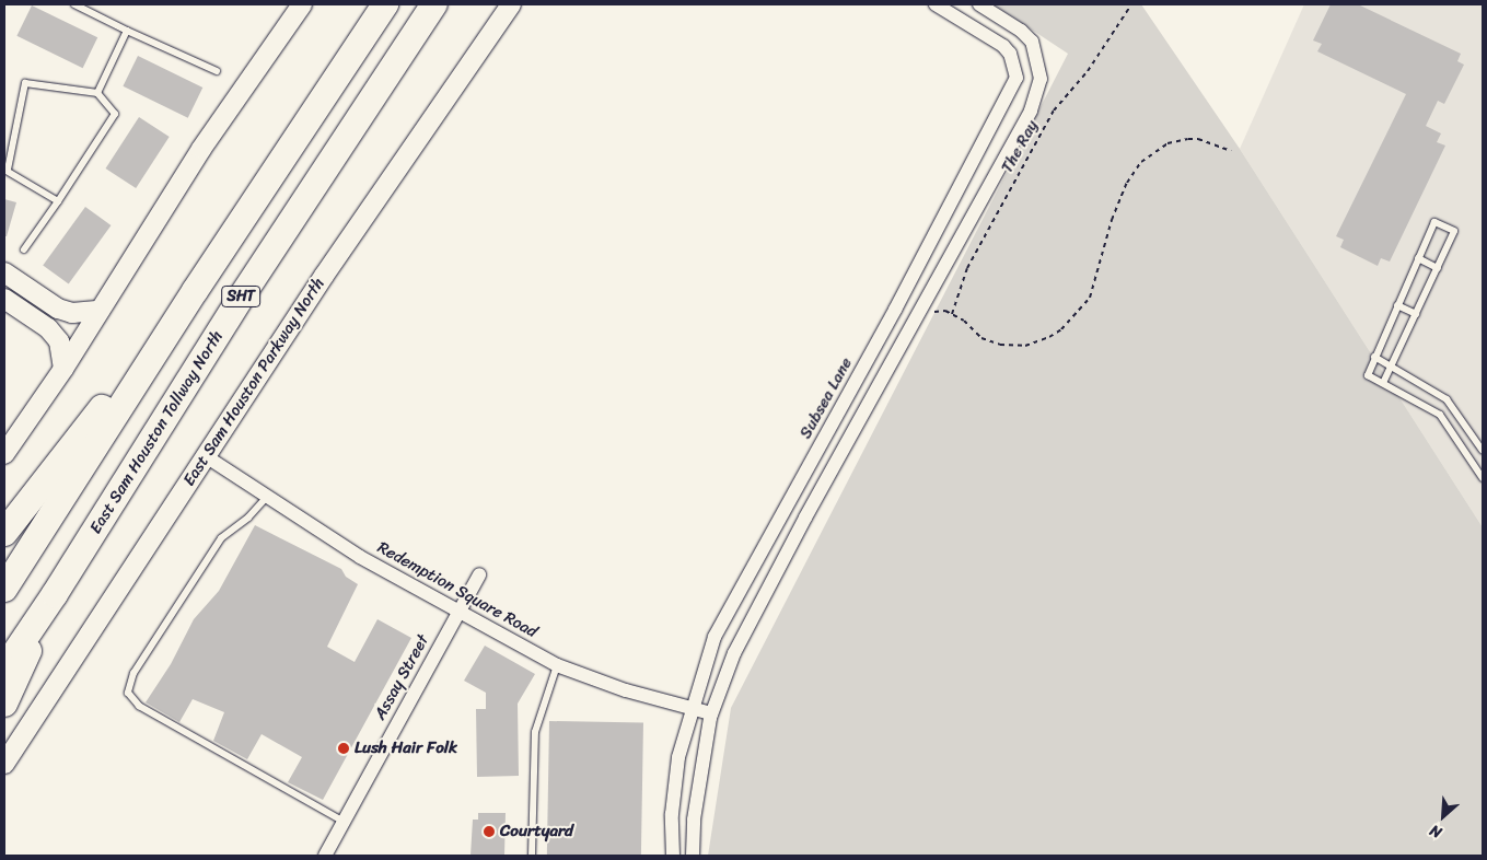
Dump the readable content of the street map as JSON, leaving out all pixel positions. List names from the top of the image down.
{
  "streets": {
    "highway": ["SHT", "East Sam Houston Tollway North"],
    "main road": ["East Sam Houston Parkway North"],
    "street": ["Subsea Lane", "Redemption Square Road", "Assay Street"],
    "path": ["The Ray"]
  },
  "crossings": [
    ["East Sam Houston Parkway North", "Redemption Square Road"],
    ["Subsea Lane", "Redemption Square Road"],
    ["Redemption Square Road", "Assay Street"]
  ],
  "places": ["Lush Hair Folk", "Courtyard"],
  "north": "bottom left"
}
